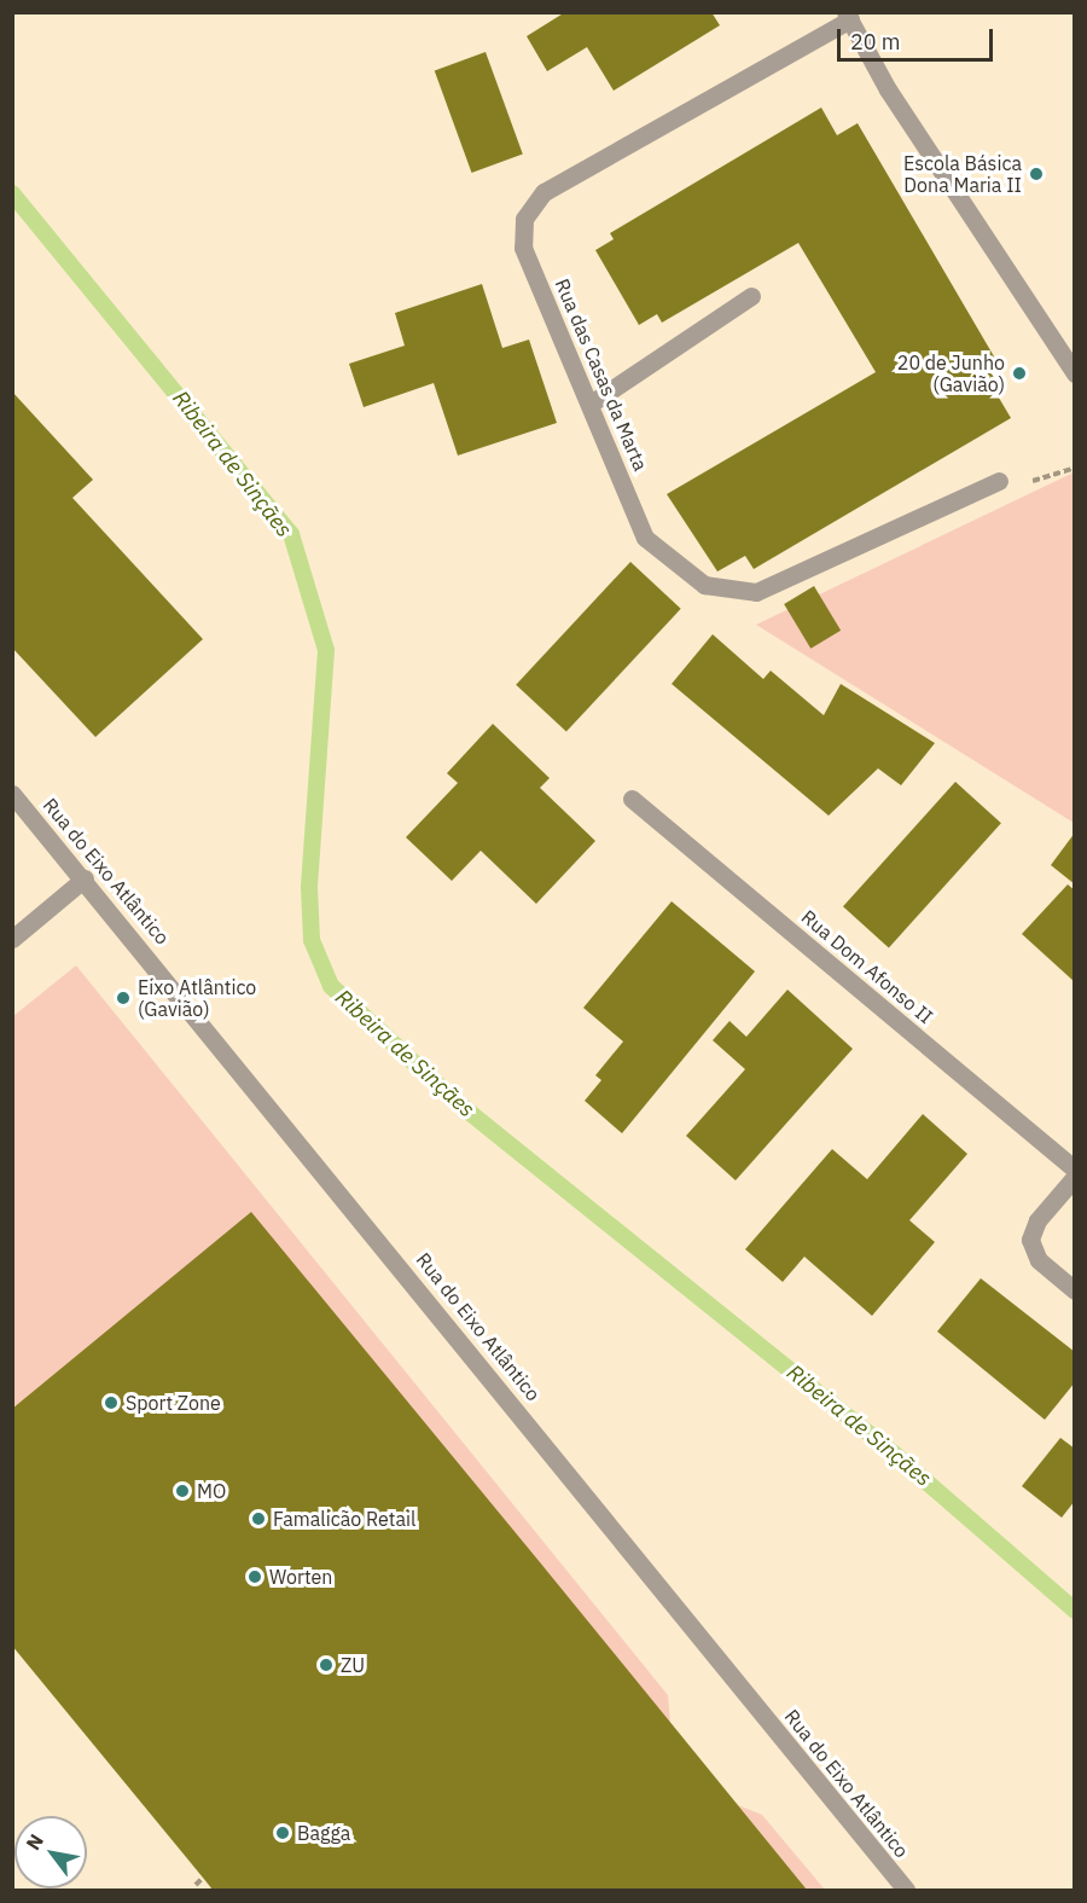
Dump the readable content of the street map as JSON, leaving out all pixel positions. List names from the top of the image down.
{
  "streets": {
    "street": ["Rua das Casas da Marta", "Rua do Eixo Atlântico", "Rua Dom Afonso II"]
  },
  "water": ["Ribeira de Sinçães"],
  "places": [
    "Escola Básica Dona Maria II",
    "20 de Junho (Gavião)",
    "Eixo Atlântico (Gavião)",
    "Sport Zone",
    "MO",
    "Famalicão Retail",
    "Worten",
    "ZU",
    "Bagga"
  ],
  "scale_bar": "20 m",
  "north": "top left"
}
